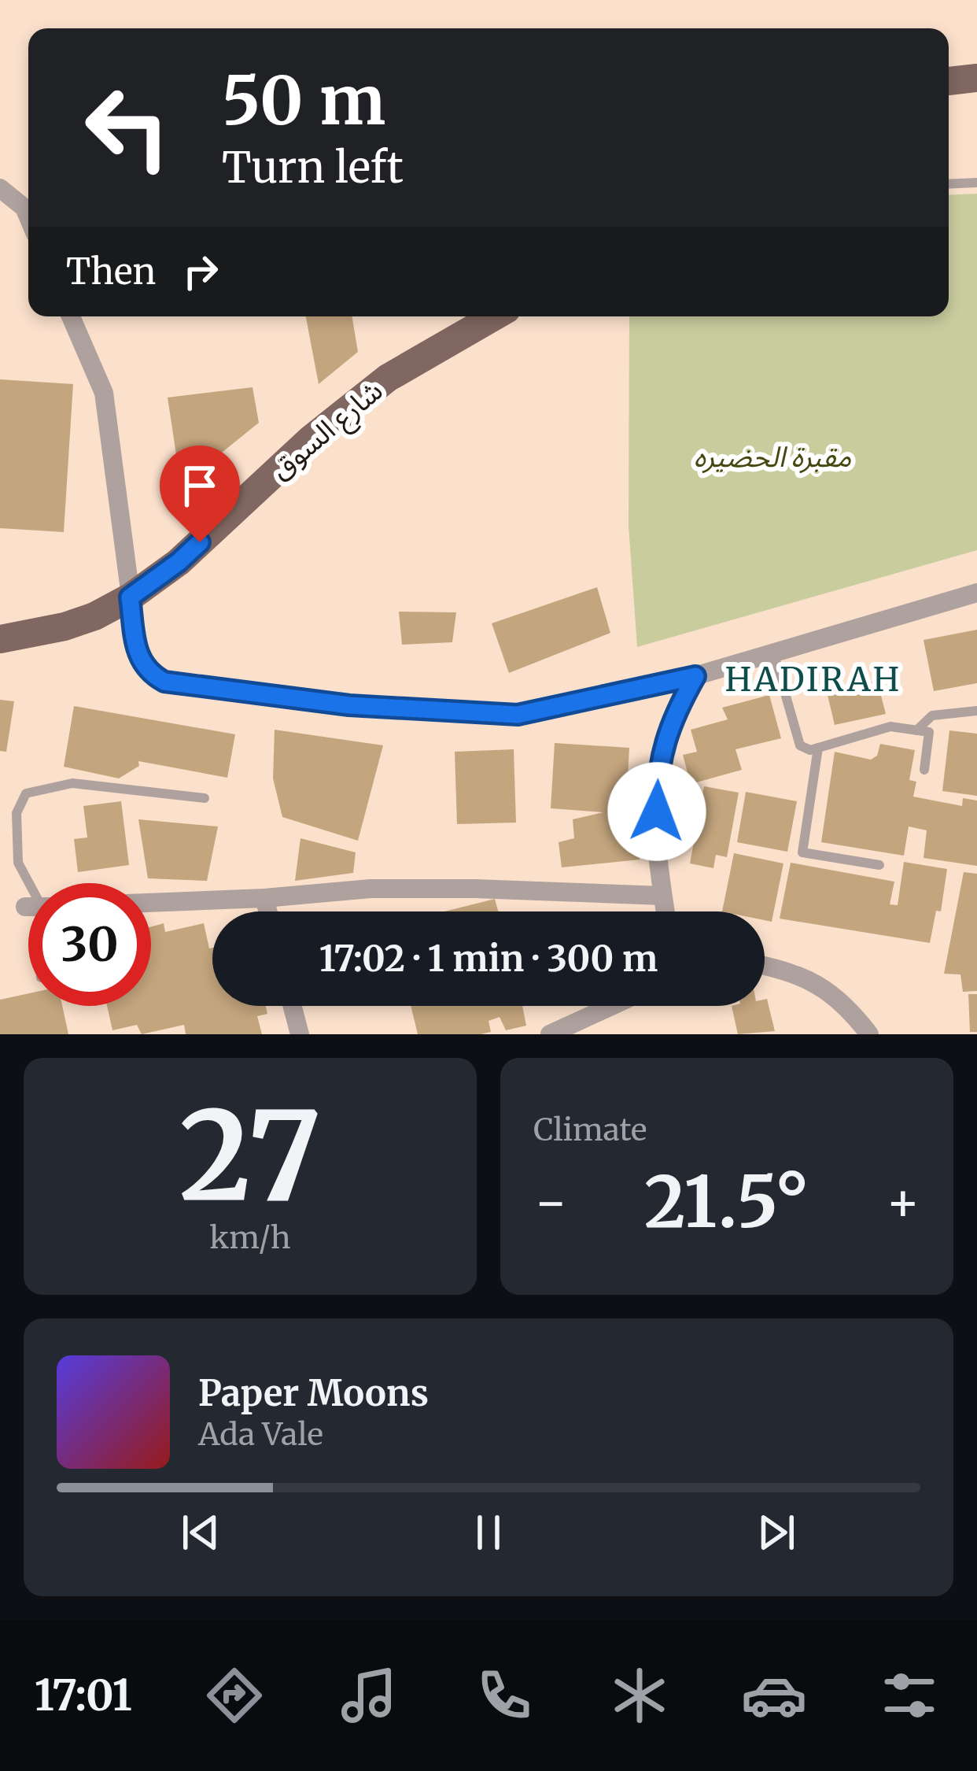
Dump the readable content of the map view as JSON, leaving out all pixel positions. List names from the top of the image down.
{
  "streets": {
    "main road": ["شارع السوق"]
  },
  "districts": ["HADIRAH"],
  "parks": ["مقبرة الحضيره"],
  "page": {
    "turn": ["50 m", "Turn left"],
    "then": "Then",
    "limit": "30",
    "trip": "17:02 · 1 min · 300 m",
    "tile": [
      ["27", "km/h"],
      "Climate"
    ],
    "heat": ["−", "21.5°", "+"],
    "song": ["Paper Moons", "Ada Vale"],
    "tabs": "17:01"
  }
}
